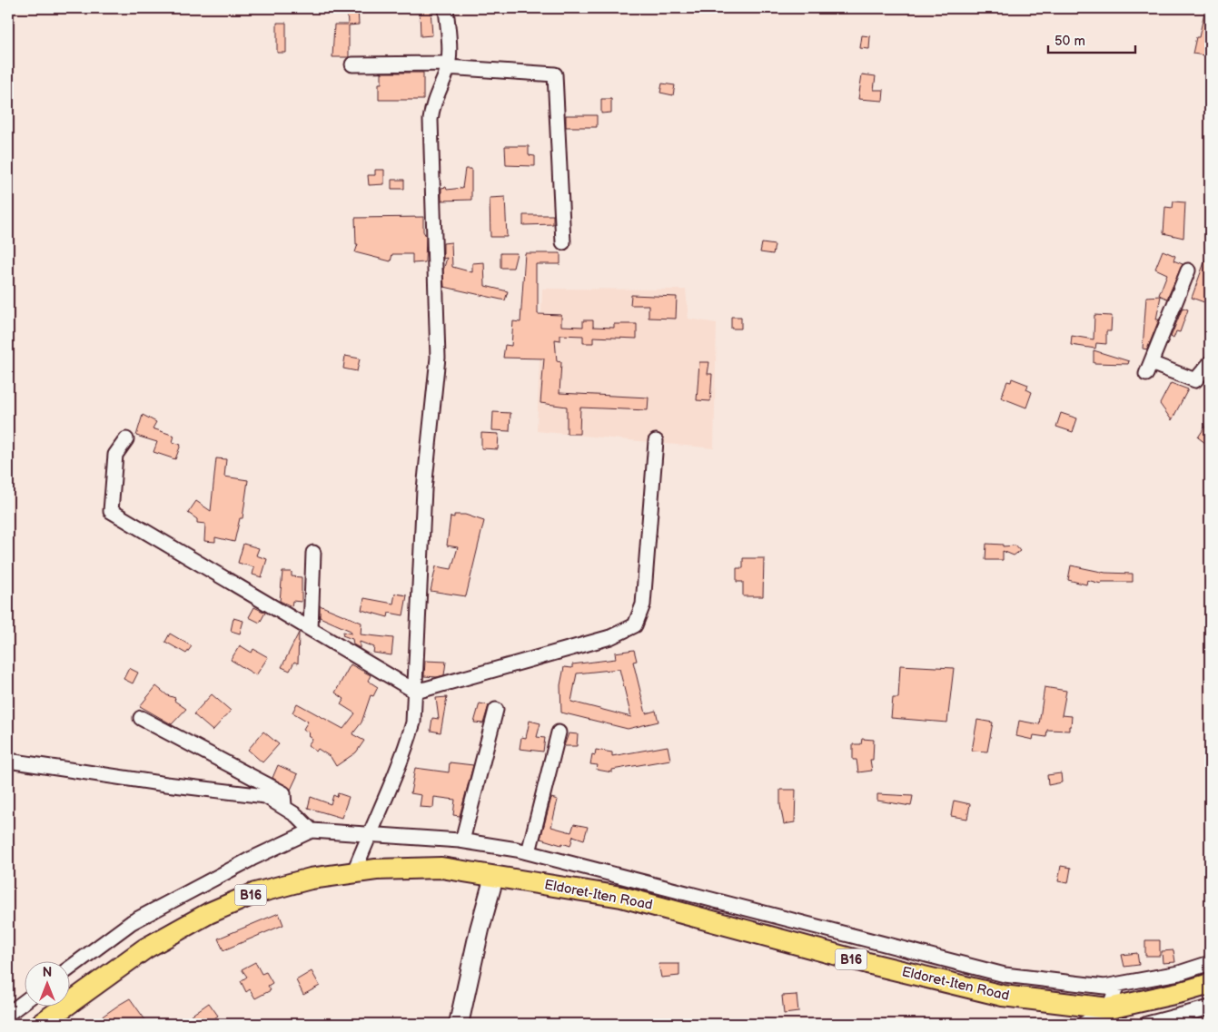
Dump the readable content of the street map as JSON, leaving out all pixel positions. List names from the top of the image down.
{
  "streets": {
    "main road": ["B16", "Eldoret-Iten Road"]
  },
  "scale_bar": "50 m",
  "north": "top"
}
